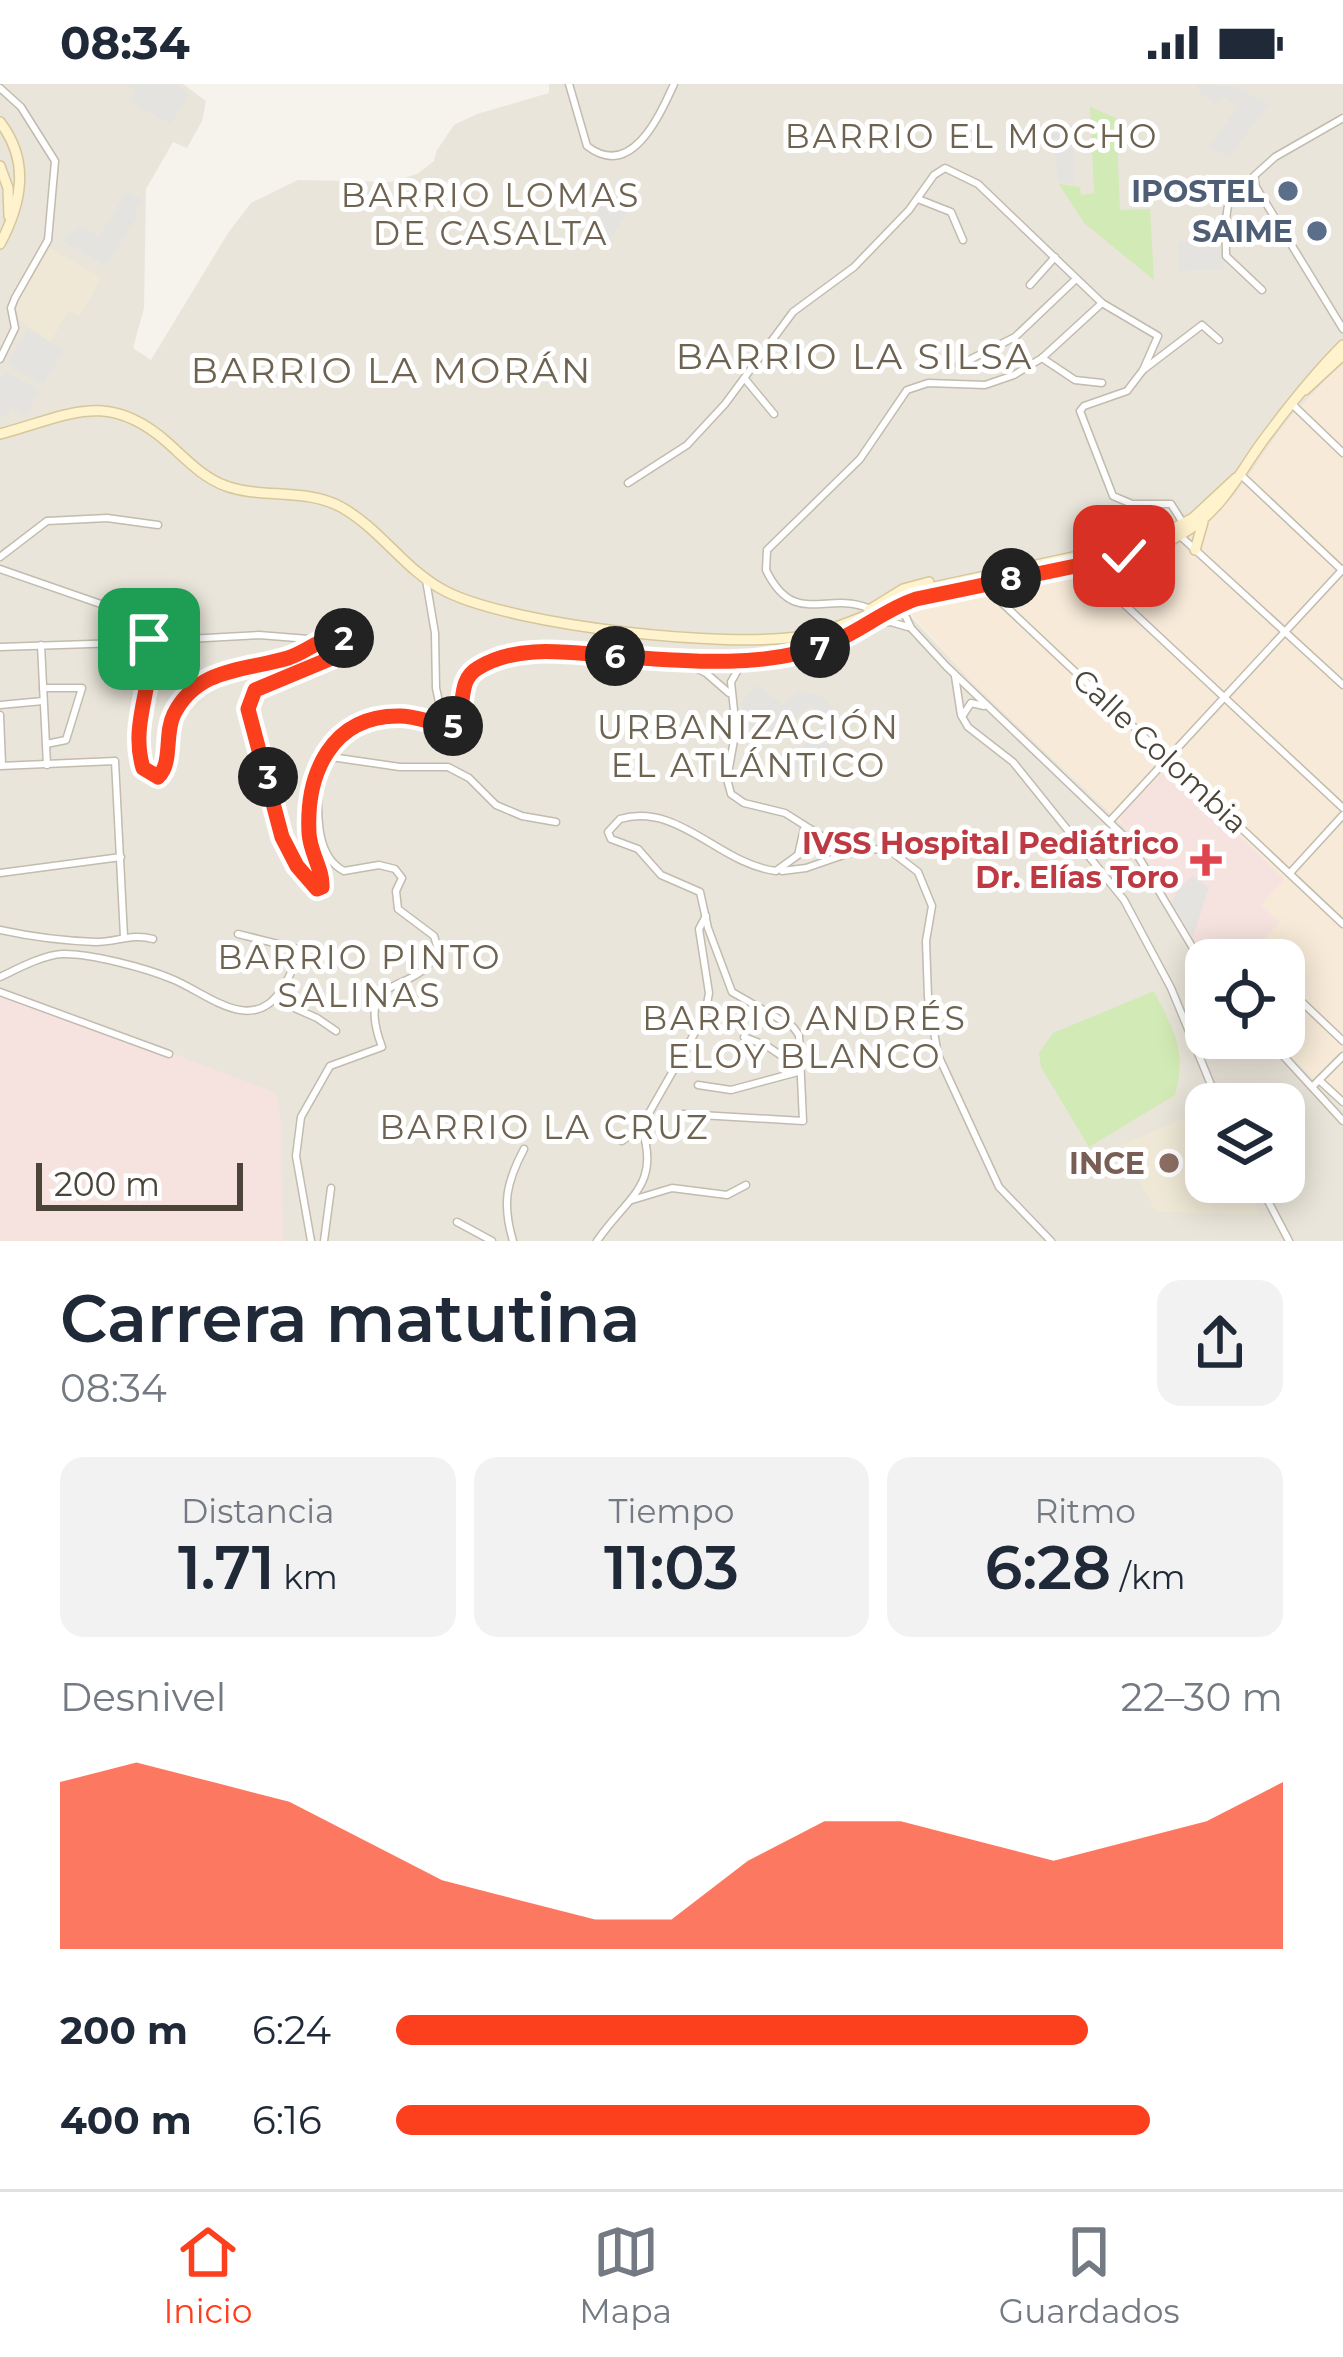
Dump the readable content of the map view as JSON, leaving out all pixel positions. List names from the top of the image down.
{
  "streets": {
    "street": ["Calle Colombia"]
  },
  "districts": [
    "BARRIO EL MOCHO",
    "BARRIO LOMAS DE CASALTA",
    "BARRIO LA SILSA",
    "BARRIO LA MORÁN",
    "URBANIZACIÓN EL ATLÁNTICO",
    "BARRIO PINTO SALINAS",
    "BARRIO ANDRÉS ELOY BLANCO",
    "BARRIO LA CRUZ"
  ],
  "places": {
    "other": ["IPOSTEL", "SAIME", "INCE"],
    "health": ["IVSS Hospital Pediátrico Dr. Elías Toro"]
  },
  "scale_bar": "200 m",
  "page": {
    "status": "08:34",
    "pins": [
      "8",
      "2",
      "7",
      "6",
      "5",
      "3"
    ],
    "scale": "200 m",
    "heading": ["Carrera matutina", "08:34"],
    "stats": [
      ["Distancia", "1.71 km"],
      ["Tiempo", "11:03"],
      ["Ritmo", "6:28 /km"]
    ],
    "chart": ["Desnivel", "22–30 m"],
    "list": [
      {
        "name": "200 m",
        "note": "6:24"
      },
      {
        "name": "400 m",
        "note": "6:16"
      }
    ],
    "tabs": ["Inicio", "Mapa", "Guardados"]
  }
}
